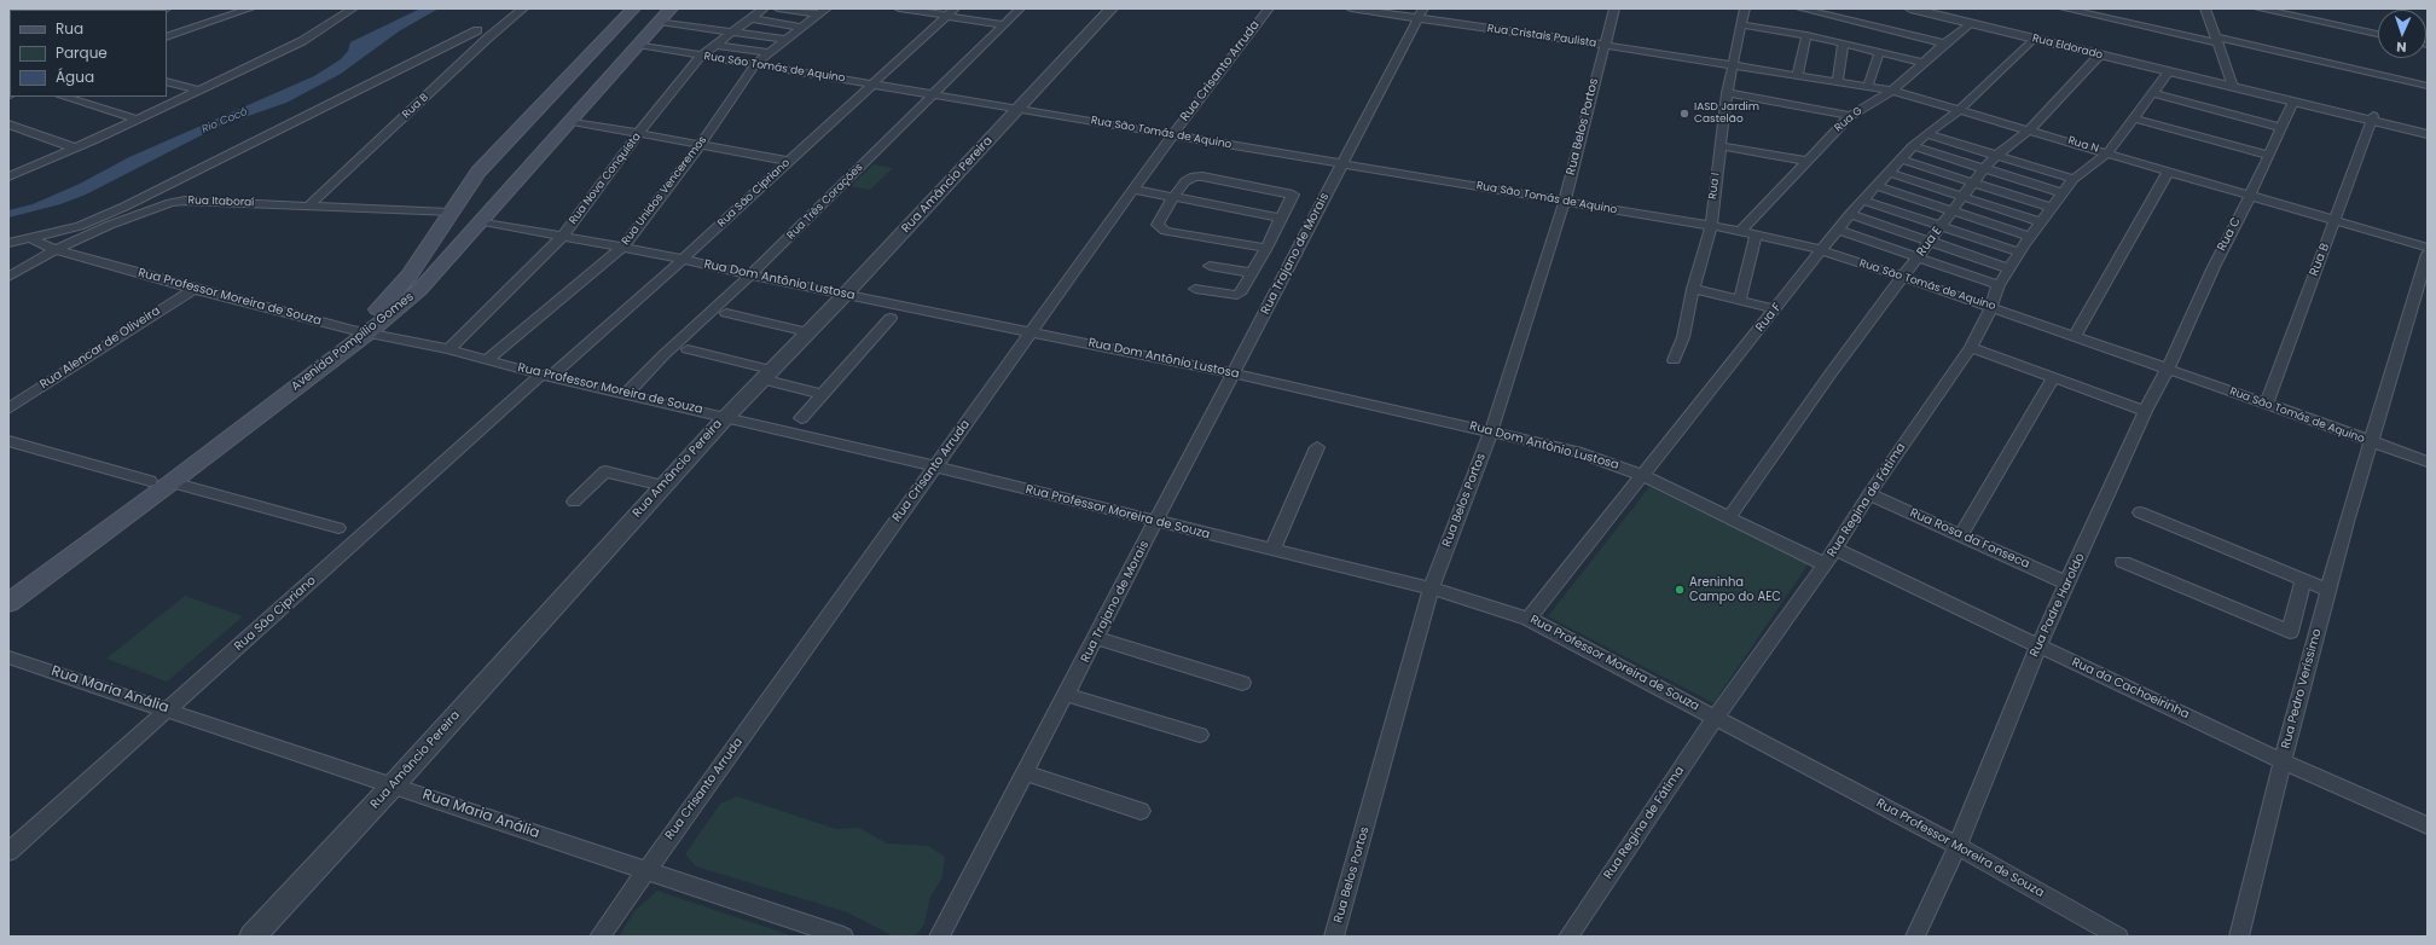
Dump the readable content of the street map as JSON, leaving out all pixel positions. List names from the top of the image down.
{
  "streets": {
    "main road": ["Avenida Pompílio Gomes"],
    "street": [
      "Rua Cristais Paulista",
      "Rua Eldorado",
      "Rua São Tomás de Aquino",
      "Rua Crisanto Arruda",
      "Rua B",
      "Rua G",
      "Rua Belos Portos",
      "Rua N",
      "Rua Nova Conquista",
      "Rua Amâncio Pereira",
      "Rua I",
      "Rua Unidos Venceremos",
      "Rua São Cipriano",
      "Rua Itaboraí",
      "Rua Três Corações",
      "Rua C",
      "Rua E",
      "Rua Trajano de Morais",
      "Rua Dom Antônio Lustosa",
      "Rua Professor Moreira de Souza",
      "Rua F",
      "Rua Alencar de Oliveira",
      "Rua Regina de Fátima",
      "Rua Rosa da Fonseca",
      "Rua Padre Haroldo",
      "Rua da Cachoeirinha",
      "Rua Pedro Veríssimo",
      "Rua Maria Anália"
    ]
  },
  "crossings": [
    ["Rua Cristais Paulista", "Rua Belos Portos"],
    ["Rua Cristais Paulista", "Rua N"],
    ["Rua Cristais Paulista", "Rua I"],
    ["Rua Cristais Paulista", "Rua Trajano de Morais"],
    ["Rua Eldorado", "Rua B"],
    ["Rua Eldorado", "Rua G"],
    ["Rua Eldorado", "Rua C"],
    ["Rua Eldorado", "Rua E"],
    ["Rua Eldorado", "Rua F"],
    ["Rua Eldorado", "Rua Regina de Fátima"],
    ["Rua São Tomás de Aquino", "Rua Crisanto Arruda"],
    ["Rua São Tomás de Aquino", "Rua B"],
    ["Rua São Tomás de Aquino", "Rua G"],
    ["Rua São Tomás de Aquino", "Rua Belos Portos"],
    ["Rua São Tomás de Aquino", "Rua Nova Conquista"],
    ["Rua São Tomás de Aquino", "Rua Amâncio Pereira"],
    ["Rua São Tomás de Aquino", "Rua I"],
    ["Rua São Tomás de Aquino", "Rua Unidos Venceremos"],
    ["Rua São Tomás de Aquino", "Rua São Cipriano"],
    ["Rua São Tomás de Aquino", "Rua Três Corações"],
    ["Rua São Tomás de Aquino", "Rua C"],
    ["Rua São Tomás de Aquino", "Rua E"],
    ["Rua São Tomás de Aquino", "Rua Trajano de Morais"],
    ["Rua São Tomás de Aquino", "Rua F"],
    ["Rua São Tomás de Aquino", "Avenida Pompílio Gomes"],
    ["Rua São Tomás de Aquino", "Rua Regina de Fátima"],
    ["Rua São Tomás de Aquino", "Rua Padre Haroldo"],
    ["Rua São Tomás de Aquino", "Rua Pedro Veríssimo"],
    ["Rua Crisanto Arruda", "Rua Dom Antônio Lustosa"],
    ["Rua Crisanto Arruda", "Rua Professor Moreira de Souza"],
    ["Rua Crisanto Arruda", "Rua Maria Anália"],
    ["Rua B", "Rua N"],
    ["Rua B", "Rua Itaboraí"],
    ["Rua G", "Rua N"],
    ["Rua Belos Portos", "Rua Dom Antônio Lustosa"],
    ["Rua Belos Portos", "Rua Professor Moreira de Souza"],
    ["Rua N", "Rua I"],
    ["Rua N", "Rua C"],
    ["Rua N", "Rua E"],
    ["Rua N", "Rua F"],
    ["Rua N", "Rua Regina de Fátima"],
    ["Rua Nova Conquista", "Rua Dom Antônio Lustosa"],
    ["Rua Nova Conquista", "Rua Professor Moreira de Souza"],
    ["Rua Amâncio Pereira", "Rua Dom Antônio Lustosa"],
    ["Rua Amâncio Pereira", "Rua Professor Moreira de Souza"],
    ["Rua Amâncio Pereira", "Rua Maria Anália"],
    ["Rua Unidos Venceremos", "Rua Dom Antônio Lustosa"],
    ["Rua Unidos Venceremos", "Rua Professor Moreira de Souza"],
    ["Rua São Cipriano", "Rua Dom Antônio Lustosa"],
    ["Rua São Cipriano", "Rua Professor Moreira de Souza"],
    ["Rua São Cipriano", "Rua Maria Anália"],
    ["Rua Itaboraí", "Rua Professor Moreira de Souza"],
    ["Rua Itaboraí", "Avenida Pompílio Gomes"],
    ["Rua Três Corações", "Rua Dom Antônio Lustosa"],
    ["Rua Três Corações", "Rua Professor Moreira de Souza"],
    ["Rua C", "Rua Padre Haroldo"],
    ["Rua E", "Rua Dom Antônio Lustosa"],
    ["Rua Trajano de Morais", "Rua Dom Antônio Lustosa"],
    ["Rua Trajano de Morais", "Rua Professor Moreira de Souza"],
    ["Rua Dom Antônio Lustosa", "Rua F"],
    ["Rua Dom Antônio Lustosa", "Avenida Pompílio Gomes"],
    ["Rua Dom Antônio Lustosa", "Rua Regina de Fátima"],
    ["Rua Professor Moreira de Souza", "Rua F"],
    ["Rua Professor Moreira de Souza", "Avenida Pompílio Gomes"],
    ["Rua Professor Moreira de Souza", "Rua Alencar de Oliveira"],
    ["Rua Professor Moreira de Souza", "Rua Regina de Fátima"],
    ["Rua Professor Moreira de Souza", "Rua Padre Haroldo"],
    ["Rua Regina de Fátima", "Rua Rosa da Fonseca"],
    ["Rua Regina de Fátima", "Rua da Cachoeirinha"],
    ["Rua Rosa da Fonseca", "Rua Padre Haroldo"],
    ["Rua Padre Haroldo", "Rua da Cachoeirinha"],
    ["Rua da Cachoeirinha", "Rua Pedro Veríssimo"]
  ],
  "water": ["Rio Cocó"],
  "places": ["IASD Jardim Castelão", "Areninha Campo do AEC"],
  "legend": ["Rua", "Parque", "Água"],
  "north": "bottom"
}
